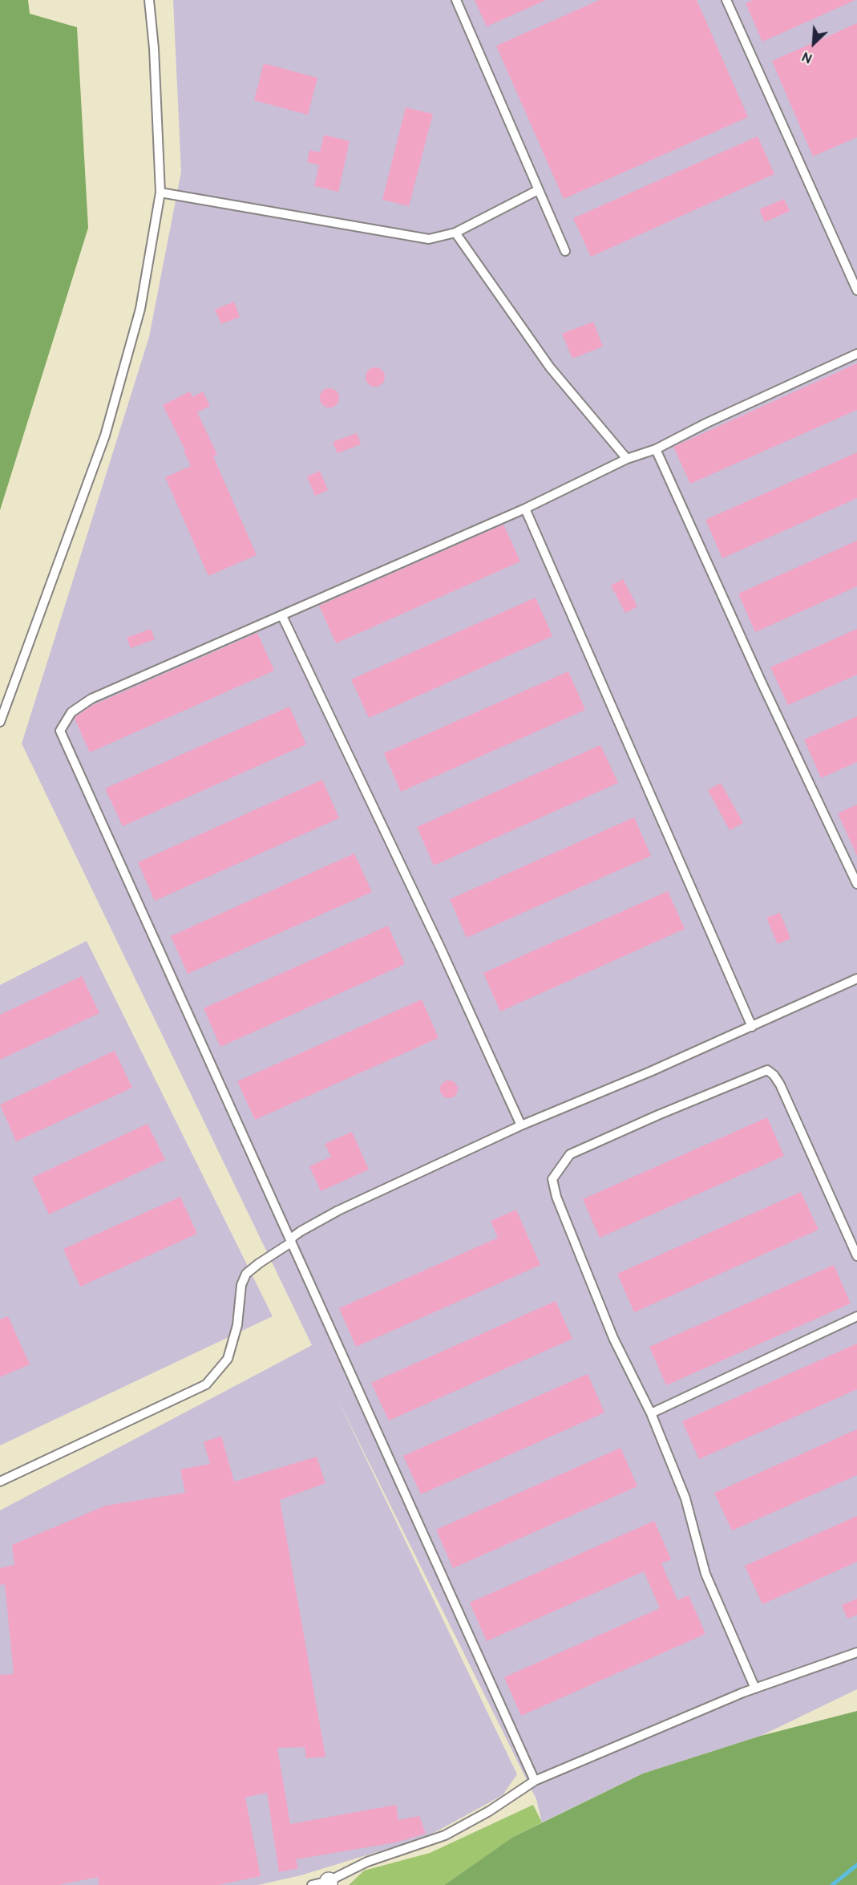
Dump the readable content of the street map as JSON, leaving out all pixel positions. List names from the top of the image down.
{
  "north": "bottom left"
}
